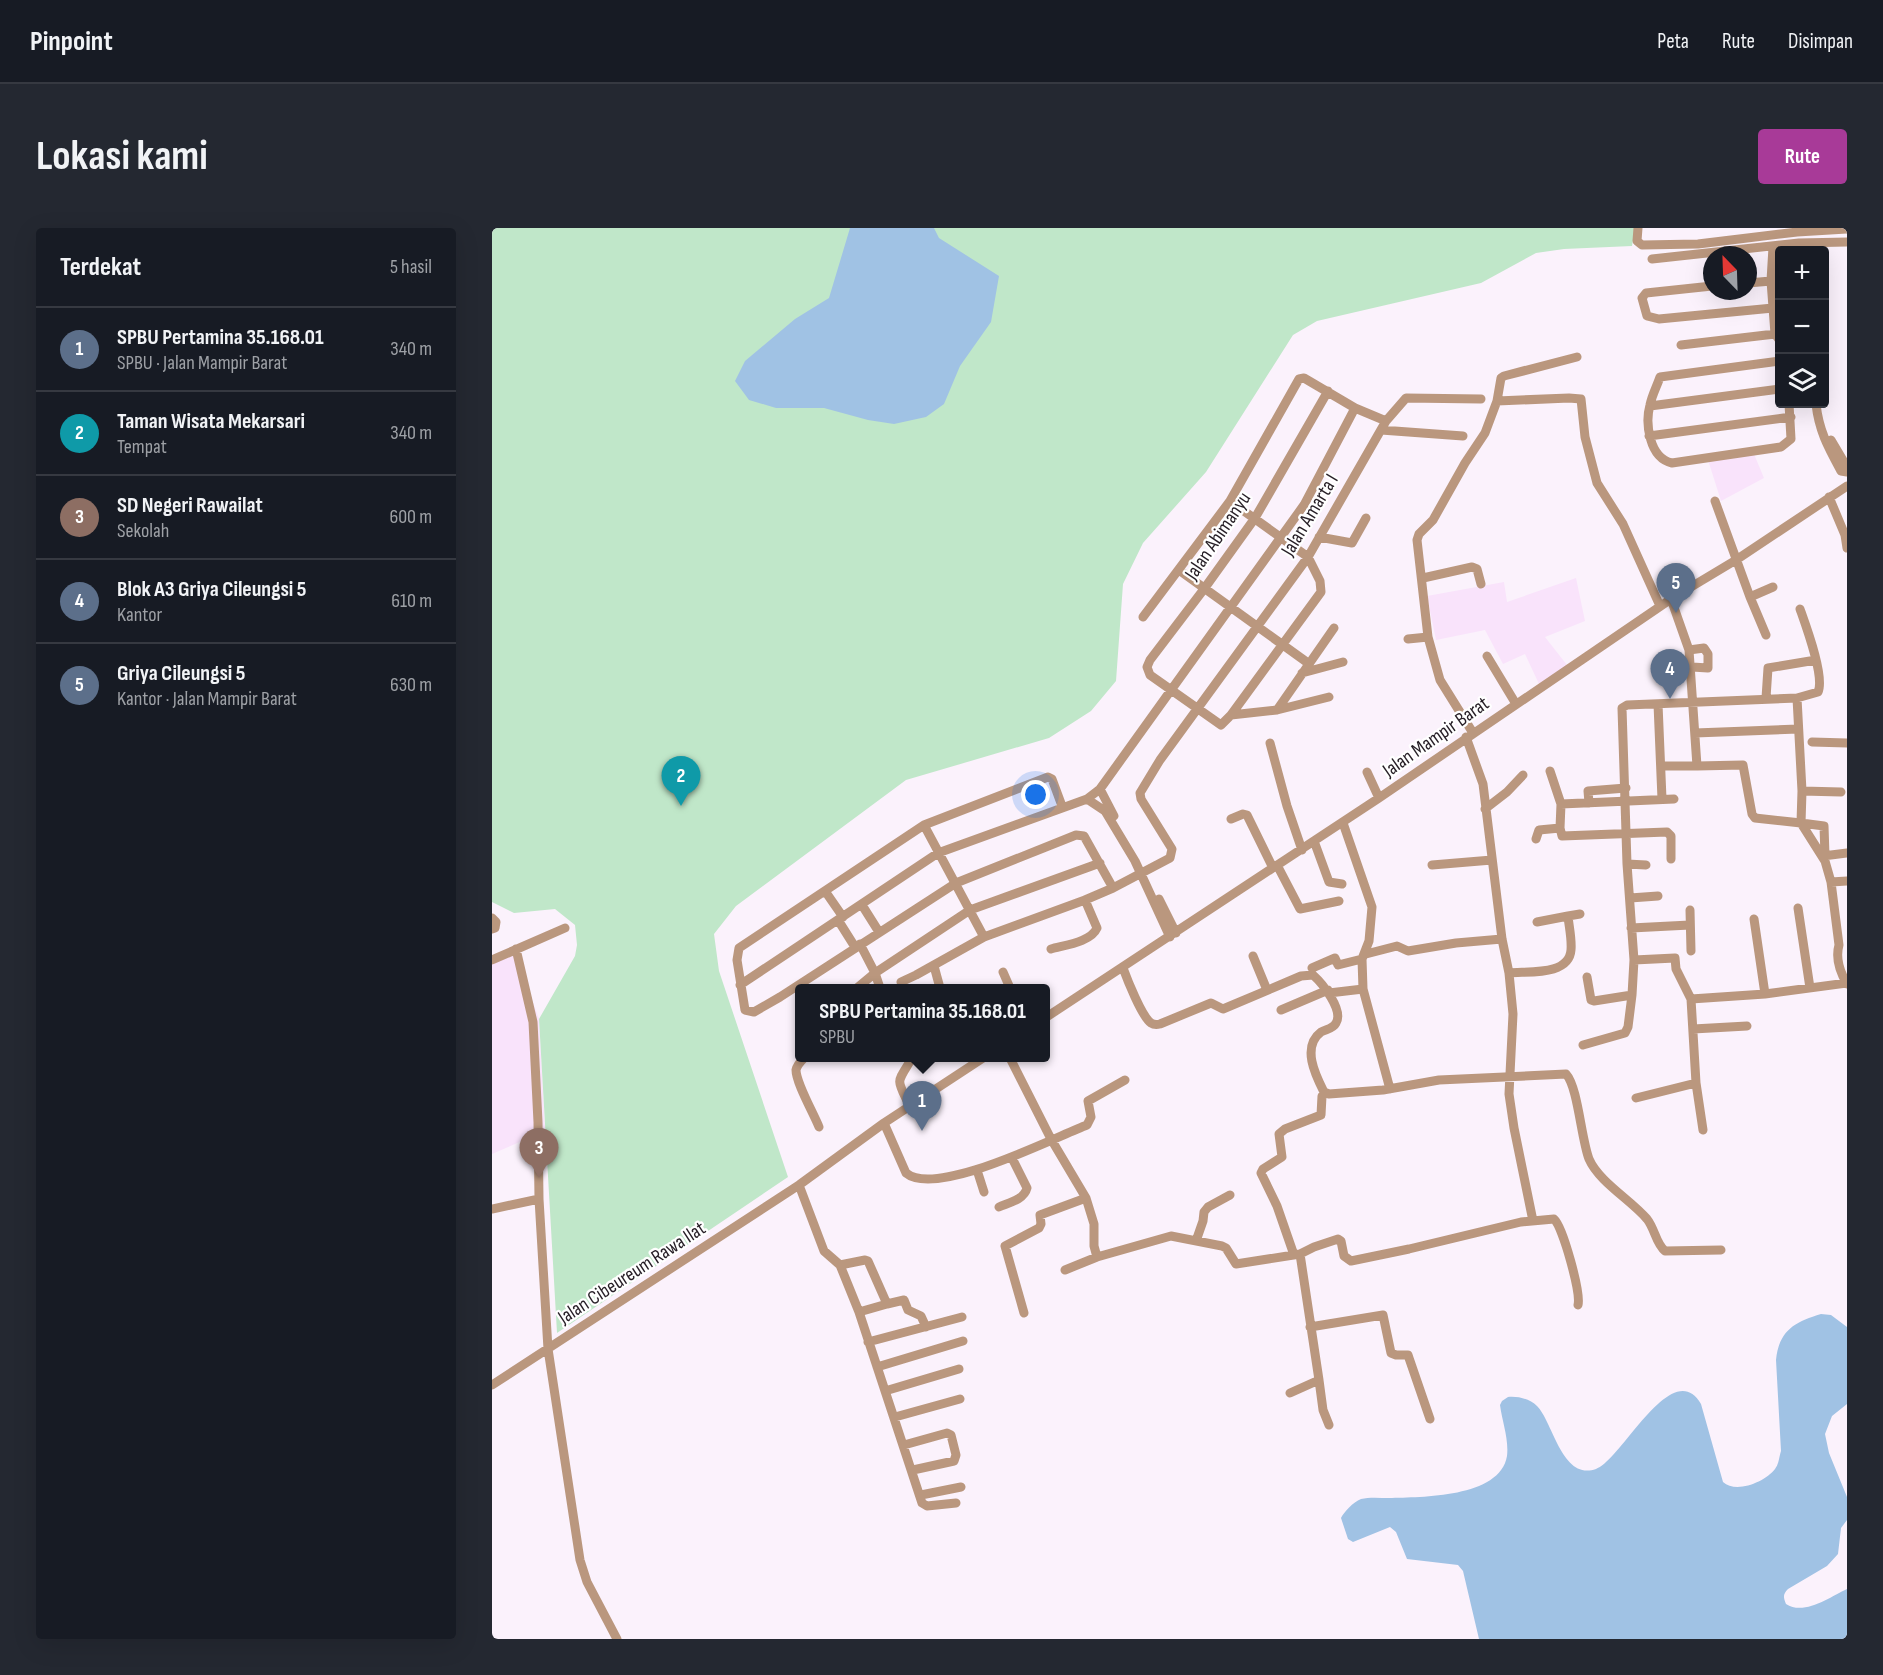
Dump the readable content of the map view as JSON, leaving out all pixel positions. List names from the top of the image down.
{
  "streets": {
    "street": [
      "Jalan Amarta I",
      "Jalan Abimanyu",
      "Jalan Mampir Barat",
      "Jalan Cibeureum Rawa Ilat"
    ]
  },
  "north": "top left",
  "page": {
    "header": "Pinpoint",
    "nav": ["Peta", "Rute", "Disimpan"],
    "buttons": "Rute",
    "title": "Lokasi kami",
    "heading": ["Terdekat", "5 hasil"],
    "map_buttons": ["+", "−"],
    "list": [
      {
        "mark": "1",
        "name": "SPBU Pertamina 35.168.01",
        "note": "SPBU · Jalan Mampir Barat",
        "value": "340 m"
      },
      {
        "mark": "2",
        "name": "Taman Wisata Mekarsari",
        "note": "Tempat",
        "value": "340 m"
      },
      {
        "mark": "3",
        "name": "SD Negeri Rawailat",
        "note": "Sekolah",
        "value": "600 m"
      },
      {
        "mark": "4",
        "name": "Blok A3 Griya Cileungsi 5",
        "note": "Kantor",
        "value": "610 m"
      },
      {
        "mark": "5",
        "name": "Griya Cileungsi 5",
        "note": "Kantor · Jalan Mampir Barat",
        "value": "630 m"
      }
    ],
    "pins": [
      "5",
      "4",
      "2",
      "1",
      "3"
    ],
    "popup": ["SPBU Pertamina 35.168.01", "SPBU"]
  }
}
